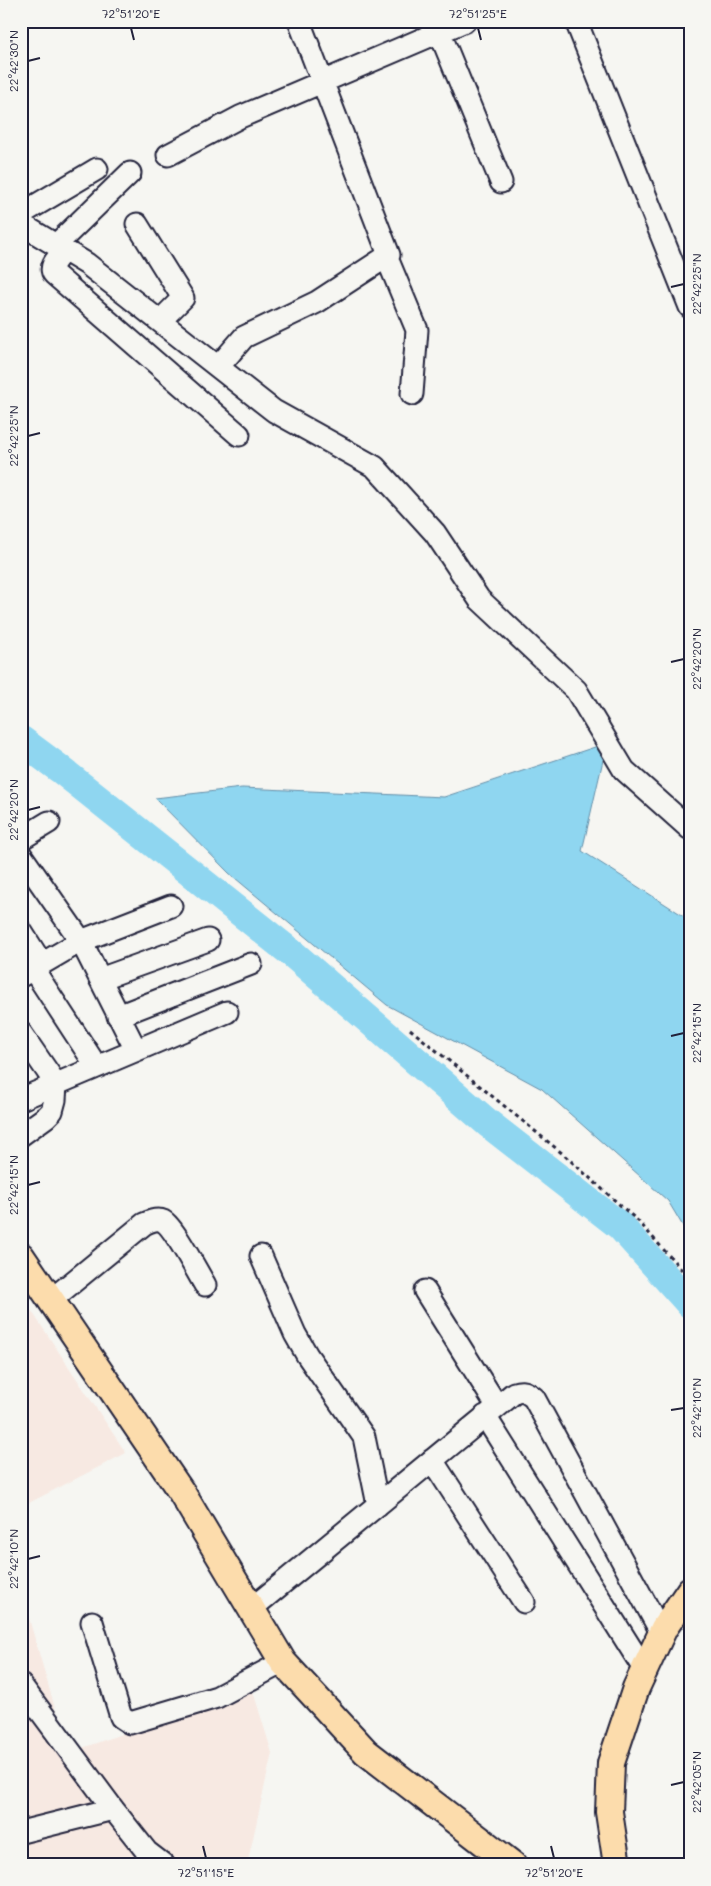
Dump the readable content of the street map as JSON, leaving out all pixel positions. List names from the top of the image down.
{
  "coordinates": [
    "72°51'20\"E",
    "72°51'25\"E",
    "22°42'30\"N",
    "22°42'25\"N",
    "22°42'20\"N",
    "22°42'15\"N",
    "22°42'10\"N",
    "22°42'05\"N",
    "72°51'15\"E"
  ]
}
